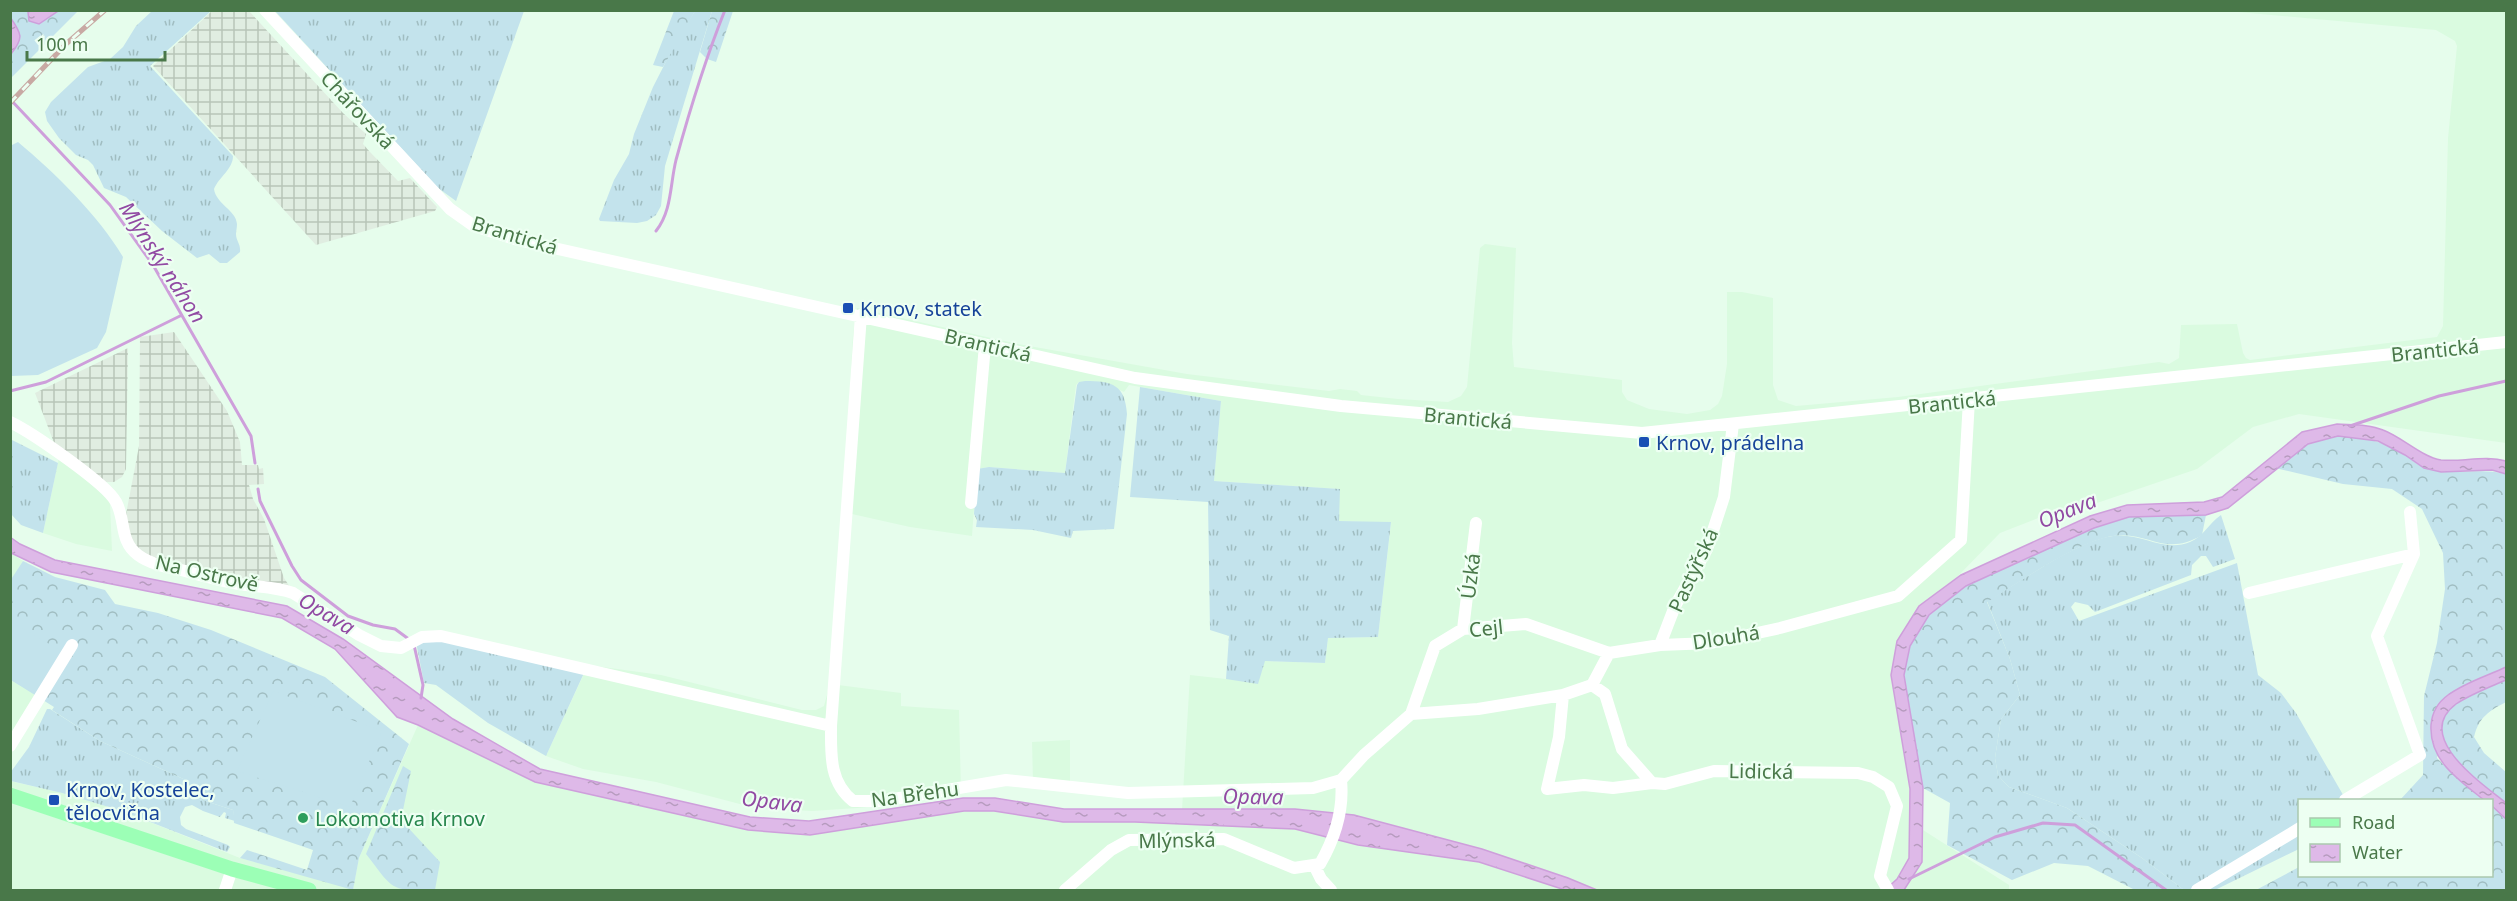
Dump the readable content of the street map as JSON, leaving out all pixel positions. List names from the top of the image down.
{
  "streets": {
    "street": [
      "Chářovská",
      "Brantická",
      "Pastýřská",
      "Na Ostrově",
      "Úzká",
      "Cejl",
      "Dlouhá",
      "Lidická",
      "Na Břehu",
      "Mlýnská"
    ]
  },
  "crossings": [
    ["Chářovská", "Brantická"],
    ["Brantická", "Pastýřská"],
    ["Brantická", "Dlouhá"],
    ["Pastýřská", "Dlouhá"],
    ["Na Ostrově", "Na Břehu"],
    ["Úzká", "Cejl"],
    ["Cejl", "Dlouhá"]
  ],
  "water": ["Mlýnský náhon", "Opava"],
  "places": {
    "transit": ["Krnov, statek", "Krnov, prádelna", "Krnov, Kostelec, tělocvična"],
    "other": ["Lokomotiva Krnov"]
  },
  "legend": ["Road", "Water"],
  "scale_bar": "100 m"
}
